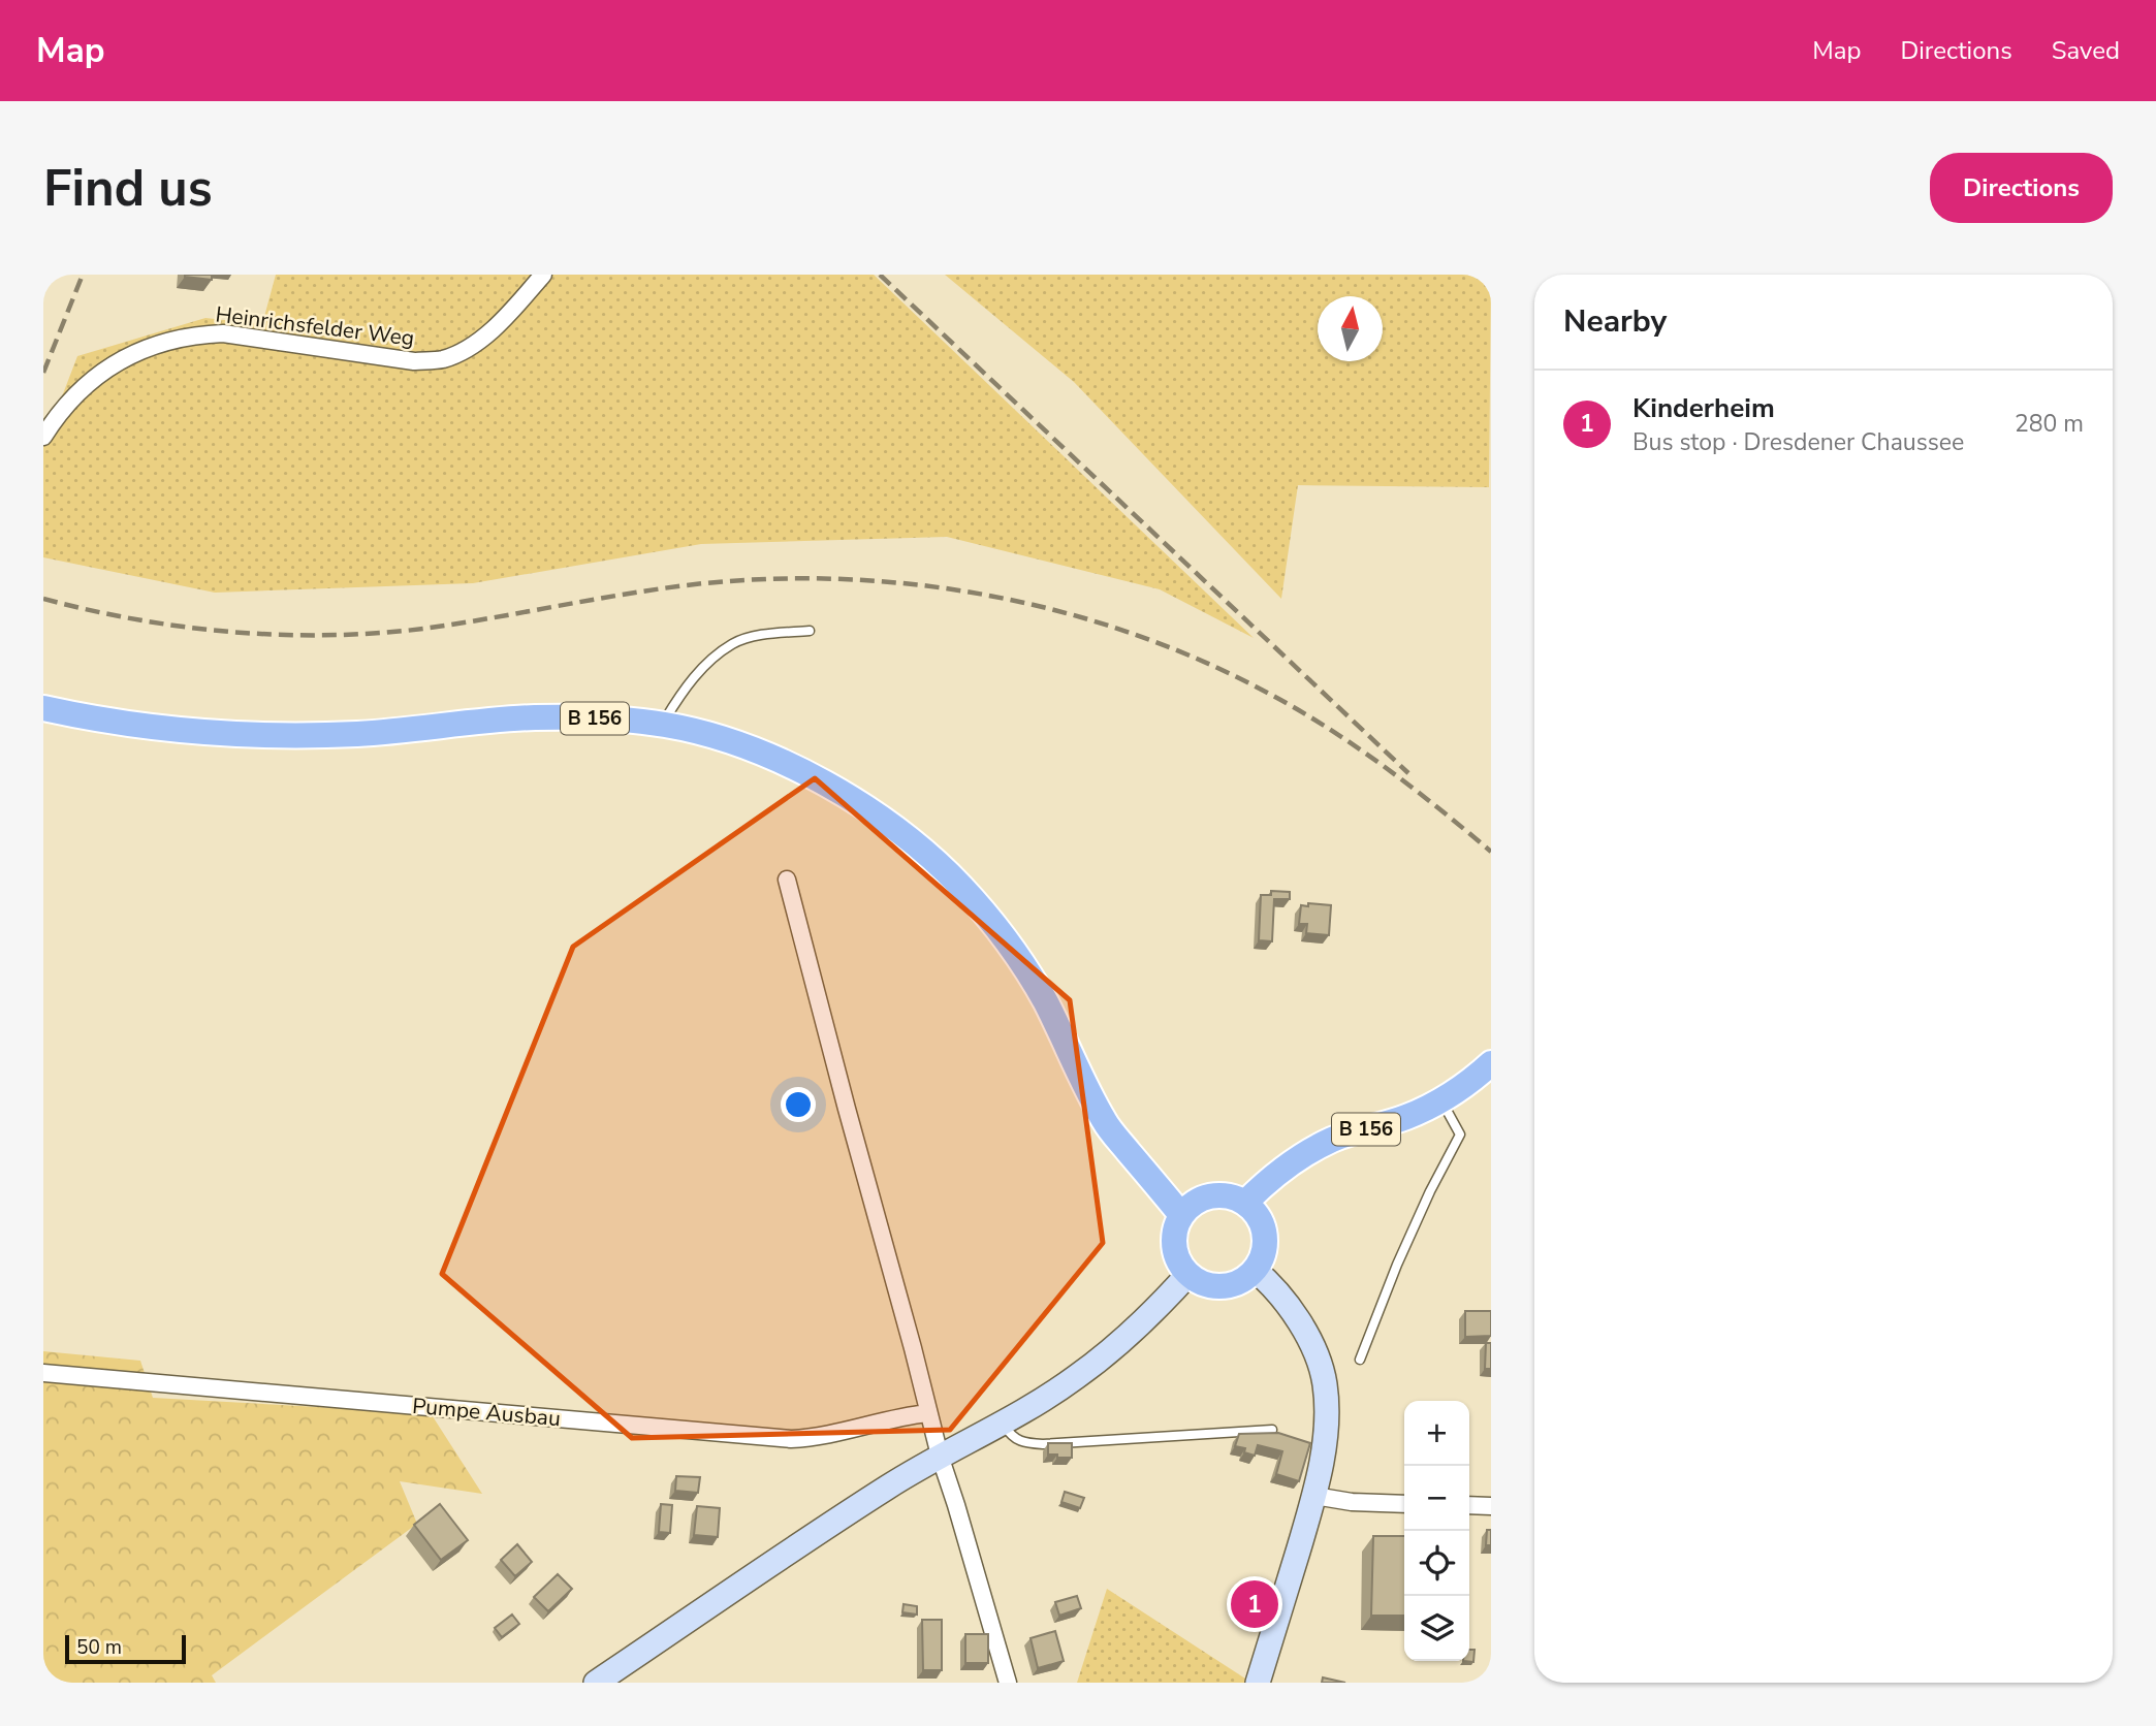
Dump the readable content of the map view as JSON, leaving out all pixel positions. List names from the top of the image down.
{
  "streets": {
    "main road": ["B 156"],
    "street": ["Heinrichsfelder Weg", "Pumpe Ausbau"]
  },
  "scale_bar": "50 m",
  "north": "top",
  "page": {
    "header": "Map",
    "nav": ["Map", "Directions", "Saved"],
    "buttons": "Directions",
    "title": "Find us",
    "heading": "Nearby",
    "list": [
      {
        "mark": "1",
        "name": "Kinderheim",
        "note": "Bus stop · Dresdener Chaussee",
        "value": "280 m"
      }
    ],
    "map_buttons": ["+", "−"],
    "pins": "1",
    "scale": "50 m"
  }
}
